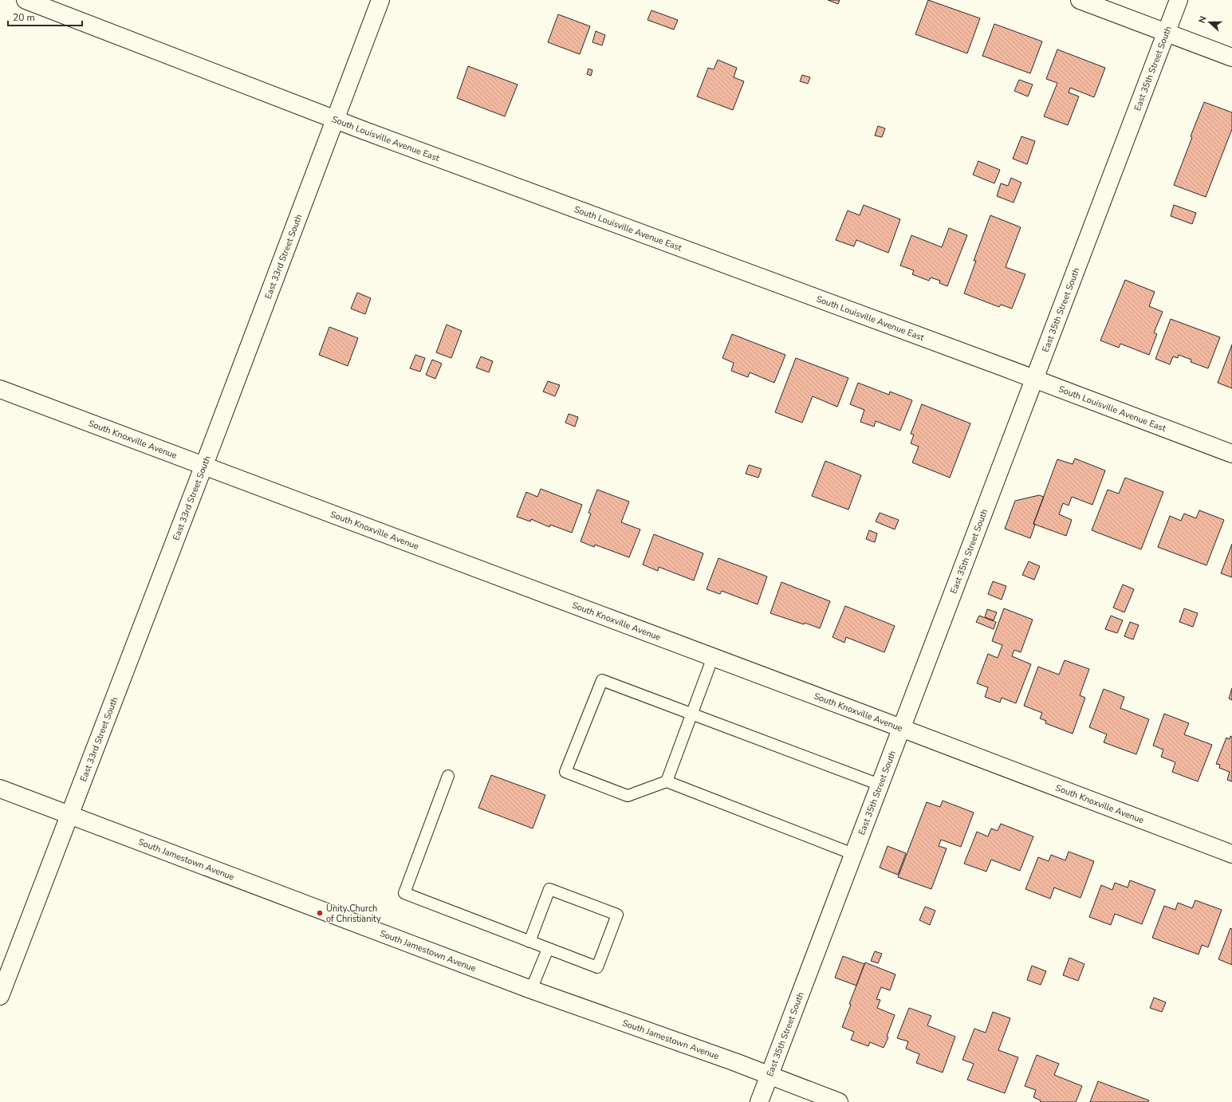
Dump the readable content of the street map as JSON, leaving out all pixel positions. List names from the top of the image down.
{
  "streets": {
    "street": [
      "East 35th Street South",
      "South Louisville Avenue East",
      "East 33rd Street South",
      "South Knoxville Avenue",
      "South Jamestown Avenue"
    ]
  },
  "crossings": [
    ["East 35th Street South", "South Louisville Avenue East"],
    ["East 35th Street South", "South Knoxville Avenue"],
    ["East 35th Street South", "South Jamestown Avenue"],
    ["South Louisville Avenue East", "East 33rd Street South"],
    ["East 33rd Street South", "South Knoxville Avenue"],
    ["East 33rd Street South", "South Jamestown Avenue"]
  ],
  "places": ["Unity Church of Christianity"],
  "scale_bar": "20 m",
  "north": "left"
}
